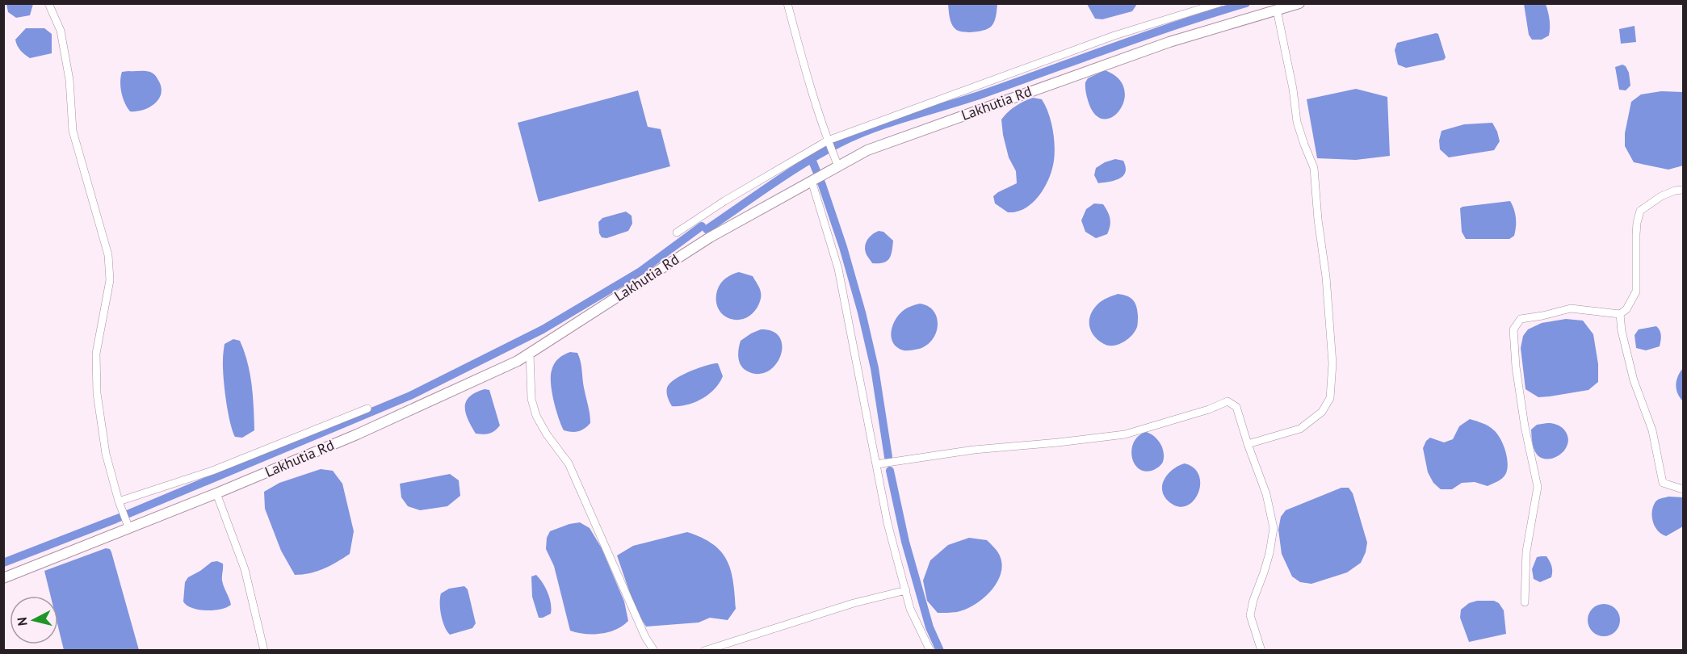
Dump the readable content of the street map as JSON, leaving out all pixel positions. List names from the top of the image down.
{
  "streets": {
    "street": ["Lakhutia Rd"]
  },
  "north": "left"
}
